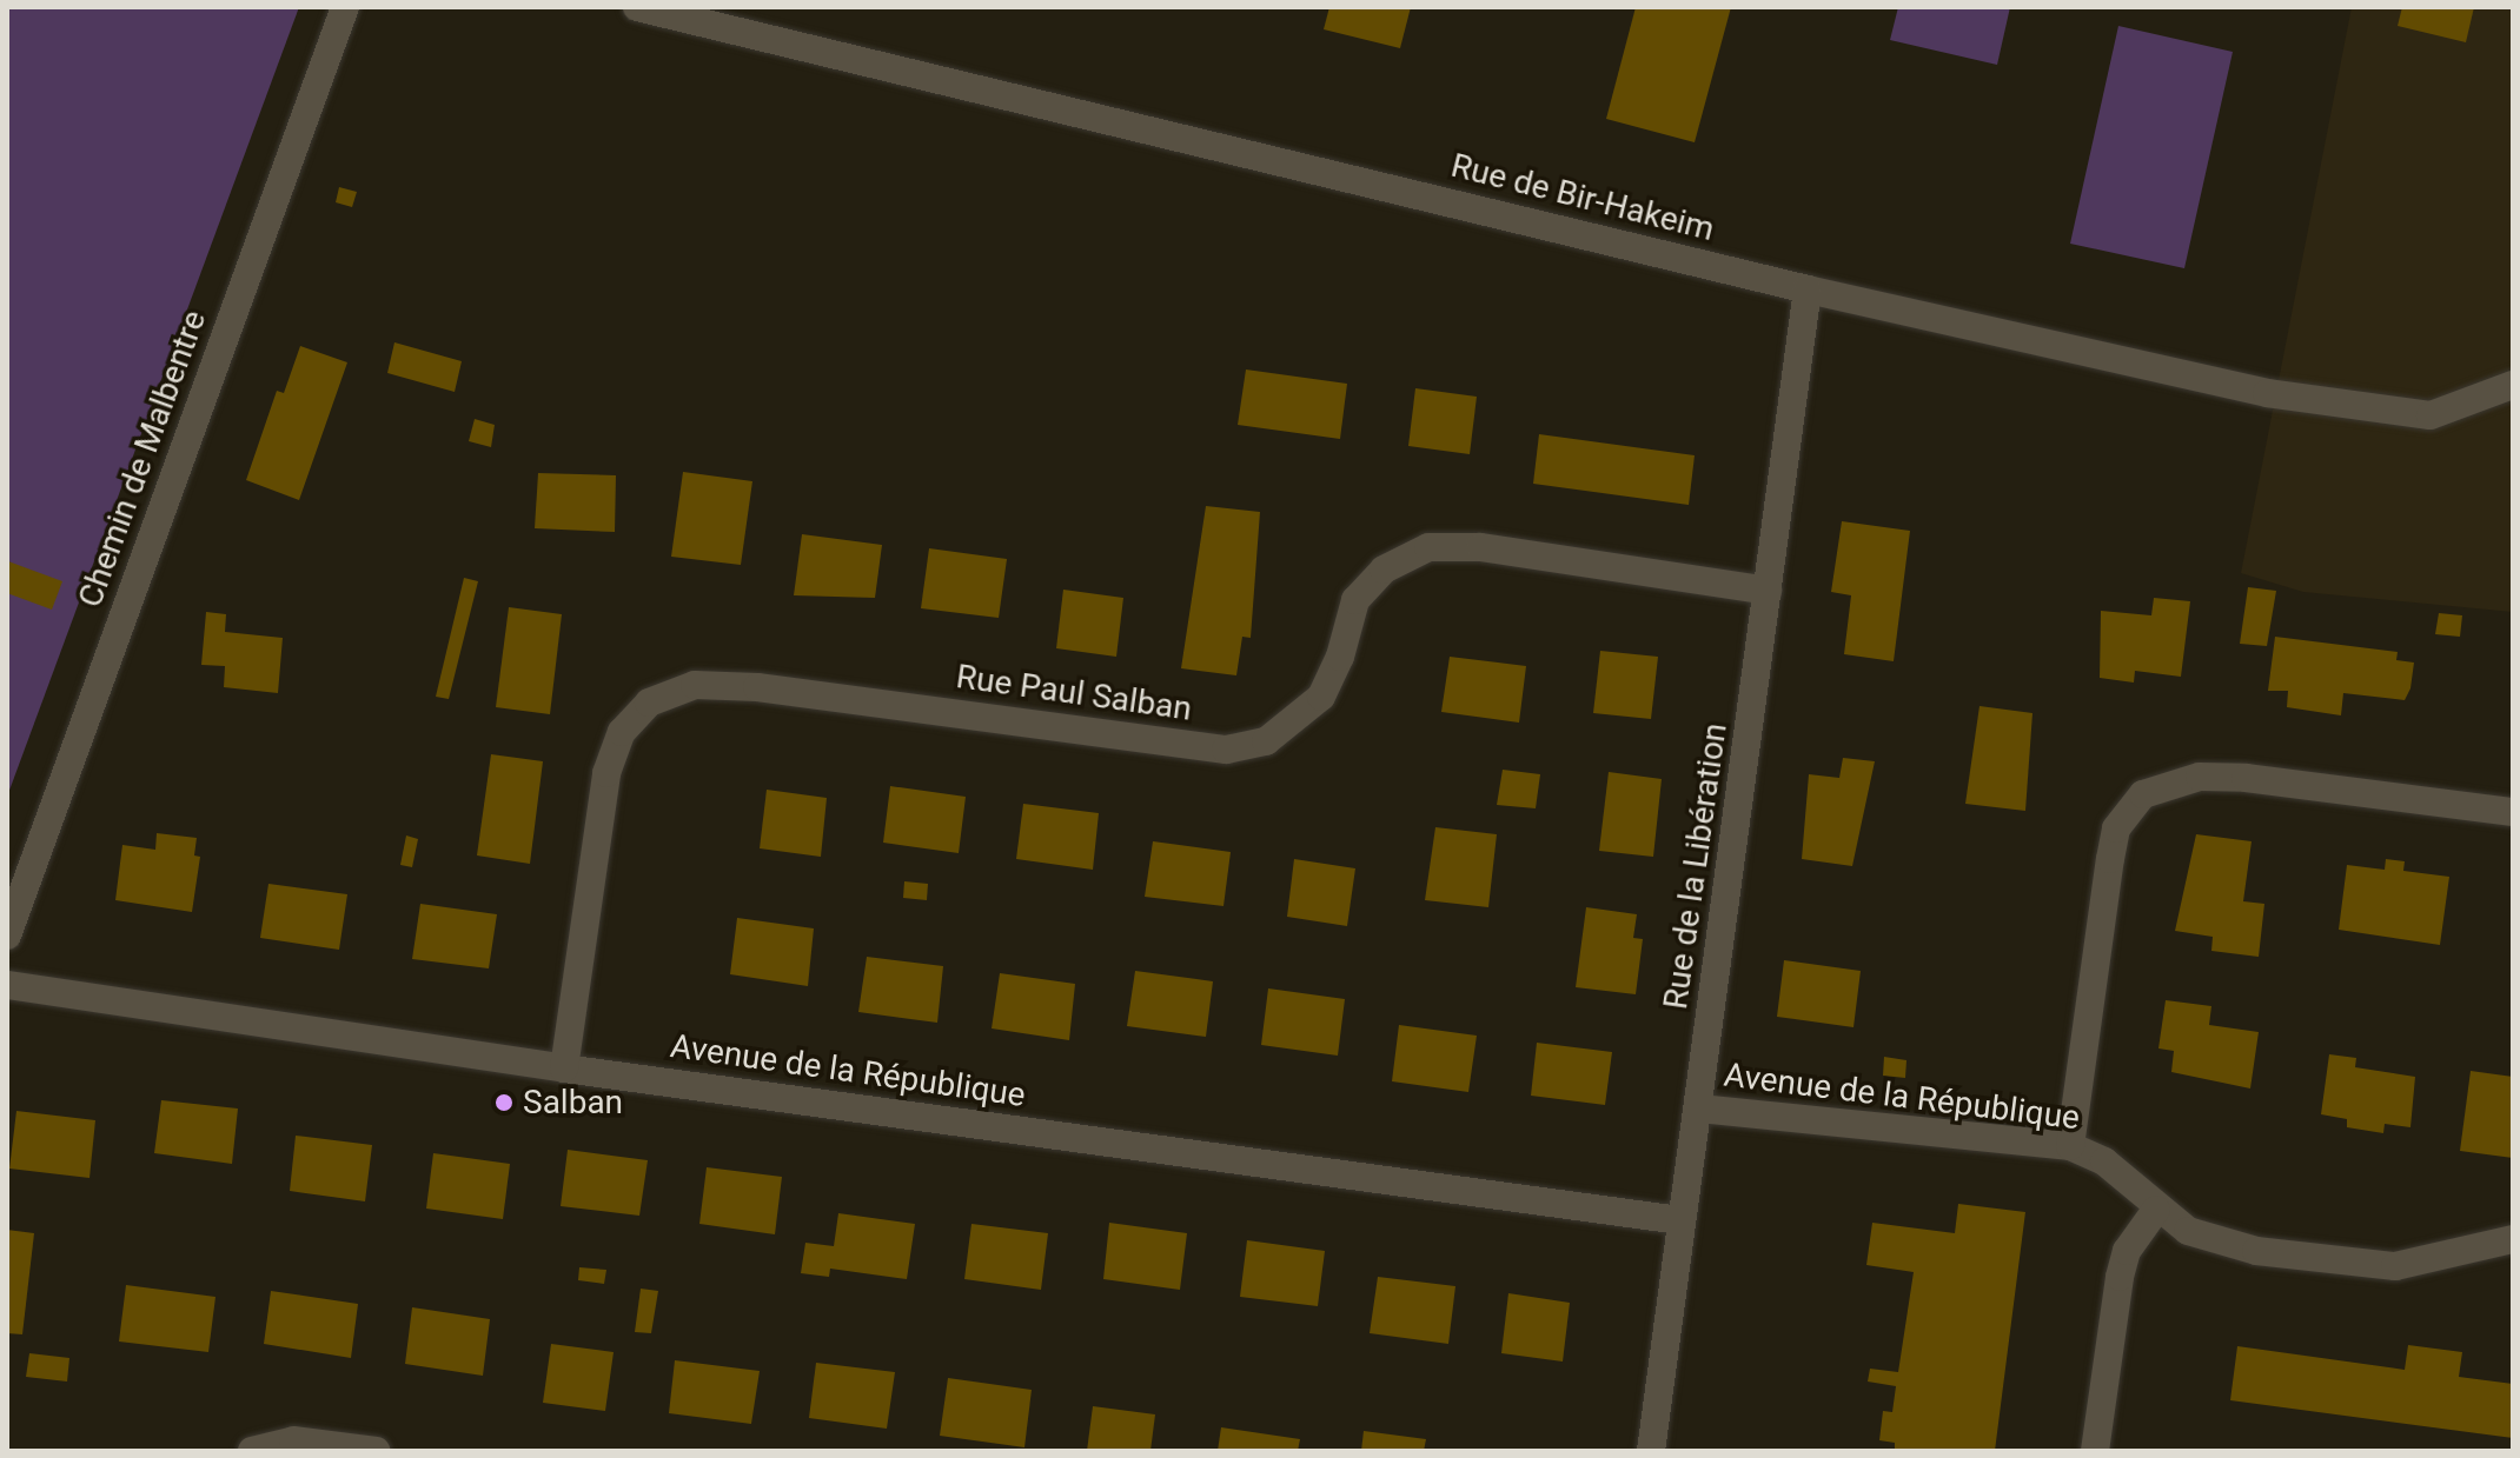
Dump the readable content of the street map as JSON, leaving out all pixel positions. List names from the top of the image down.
{
  "streets": {
    "street": [
      "Rue de Bir-Hakeim",
      "Chemin de Malbentre",
      "Rue Paul Salban",
      "Rue de la Libération",
      "Avenue de la République"
    ]
  },
  "crossings": [
    ["Rue de Bir-Hakeim", "Rue de la Libération"],
    ["Rue Paul Salban", "Rue de la Libération"],
    ["Rue Paul Salban", "Avenue de la République"],
    ["Rue de la Libération", "Avenue de la République"]
  ],
  "places": ["Salban"]
}
